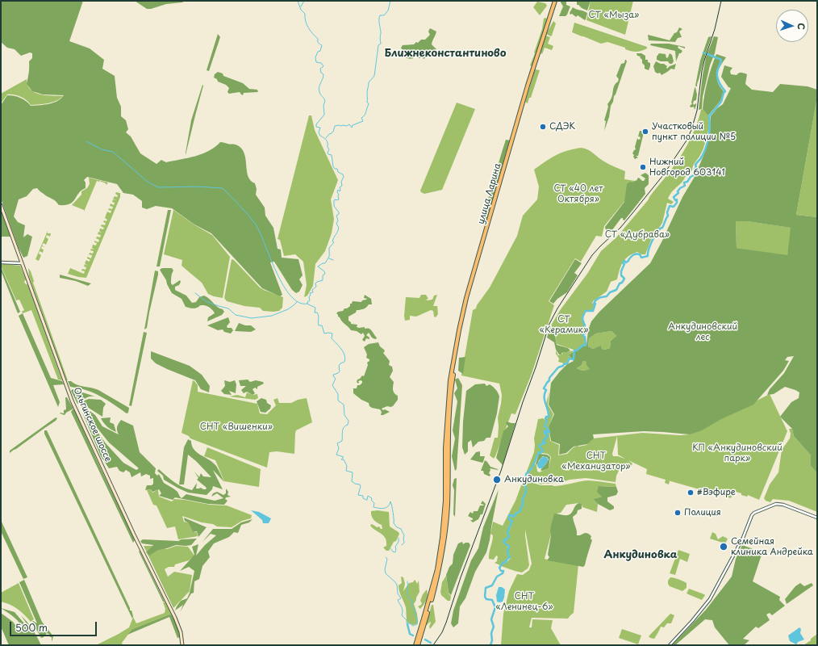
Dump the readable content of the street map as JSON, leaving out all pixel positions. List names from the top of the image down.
{
  "streets": {
    "main road": ["улица Ларина", "Ольгинское шоссе"]
  },
  "districts": ["Ближнеконстантиново", "Анкудиновка"],
  "parks": [
    "СТ «Мыза»",
    "СТ «40 лет Октября»",
    "СТ «Дубрава»",
    "СТ «Керамик»",
    "Анкудиновский лес",
    "СНТ «Вишенки»",
    "КП «Анкудиновский парк»",
    "СНТ «Механизатор»",
    "СНТ «Ленинец-6»"
  ],
  "places": [
    "СДЭК",
    "Участковый пункт полиции №5",
    "Нижний Новгород 603141",
    "Анкудиновка",
    "#Вэфире",
    "Полиция",
    "Семейная клиника Андрейка"
  ],
  "scale_bar": "500 m",
  "north": "right"
}
